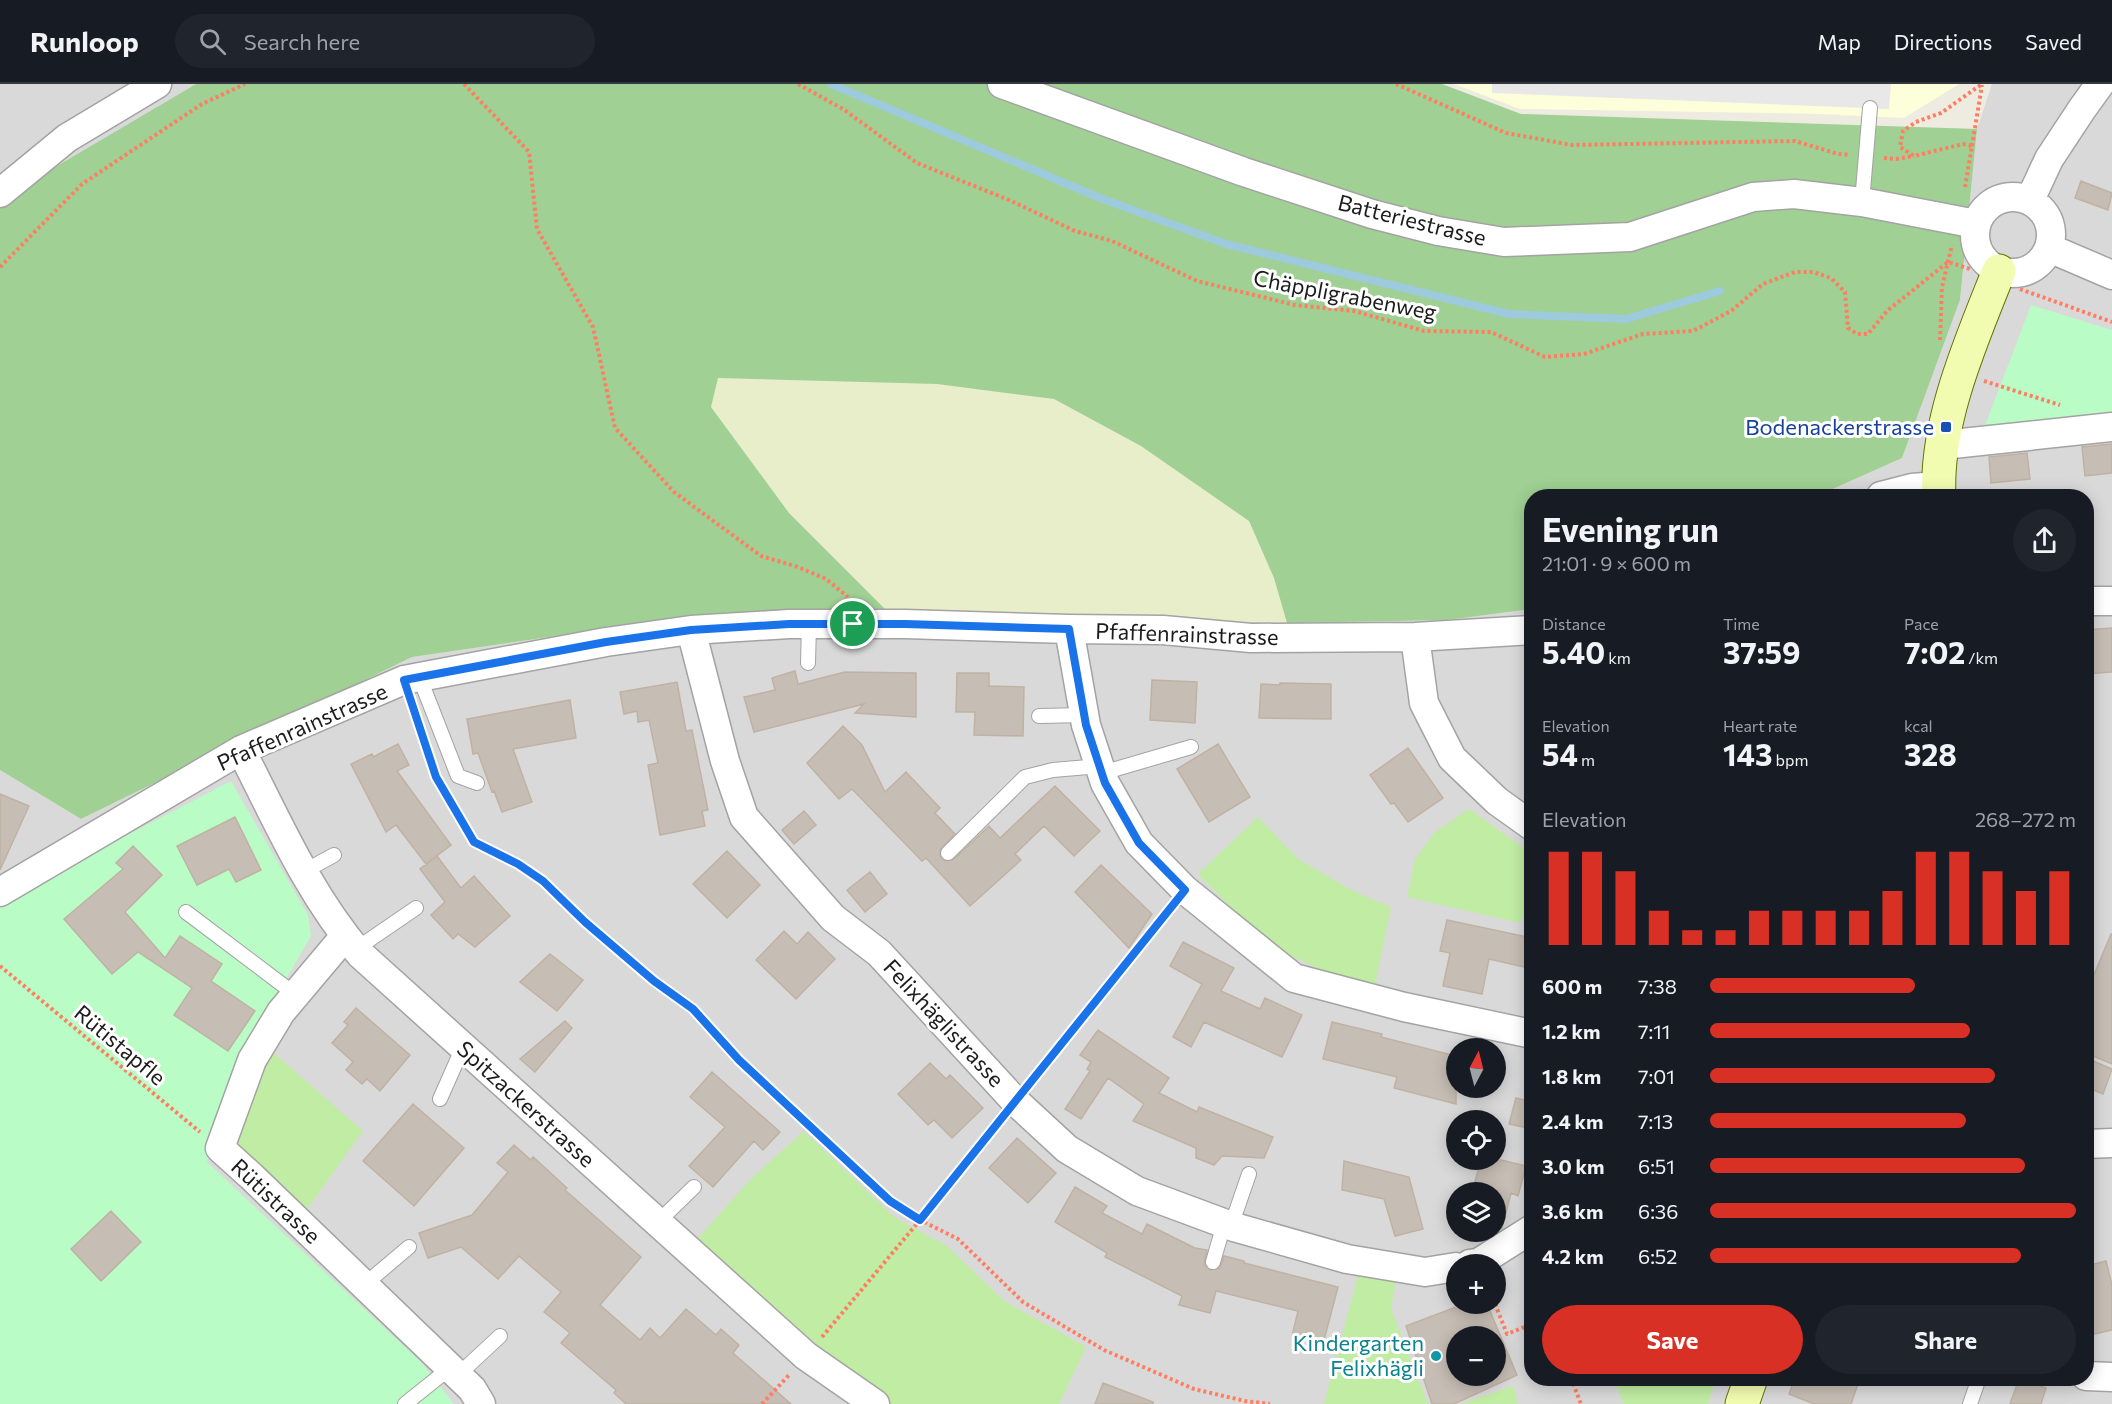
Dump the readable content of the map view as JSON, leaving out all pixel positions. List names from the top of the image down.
{
  "streets": {
    "street": [
      "Batteriestrasse",
      "Pfaffenrainstrasse",
      "Felixhäglistrasse",
      "Spitzackerstrasse",
      "Rütistrasse"
    ],
    "path": ["Chäppligrabenweg", "Rütistapfle"]
  },
  "crossings": [
    ["Pfaffenrainstrasse", "Felixhäglistrasse"],
    ["Pfaffenrainstrasse", "Spitzackerstrasse"],
    ["Rütistapfle", "Rütistrasse"],
    ["Spitzackerstrasse", "Rütistrasse"]
  ],
  "places": {
    "transit": ["Bodenackerstrasse"],
    "other": ["Kindergarten Felixhägli"]
  },
  "north": "top",
  "page": {
    "header": "Runloop",
    "search": "Search here",
    "nav": ["Map", "Directions", "Saved"],
    "heading": ["Evening run", "21:01 · 9 × 600 m"],
    "stats": [
      ["Distance", "5.40 km"],
      ["Time", "37:59"],
      ["Pace", "7:02 /km"],
      ["Elevation", "54 m"],
      ["Heart rate", "143 bpm"],
      ["kcal", "328"]
    ],
    "chart": ["Elevation", "268–272 m"],
    "list": [
      {
        "name": "600 m",
        "note": "7:38"
      },
      {
        "name": "1.2 km",
        "note": "7:11"
      },
      {
        "name": "1.8 km",
        "note": "7:01"
      },
      {
        "name": "2.4 km",
        "note": "7:13"
      },
      {
        "name": "3.0 km",
        "note": "6:51"
      },
      {
        "name": "3.6 km",
        "note": "6:36"
      },
      {
        "name": "4.2 km",
        "note": "6:52"
      }
    ],
    "map_buttons": ["+", "−"],
    "buttons": ["Save", "Share"]
  }
}
